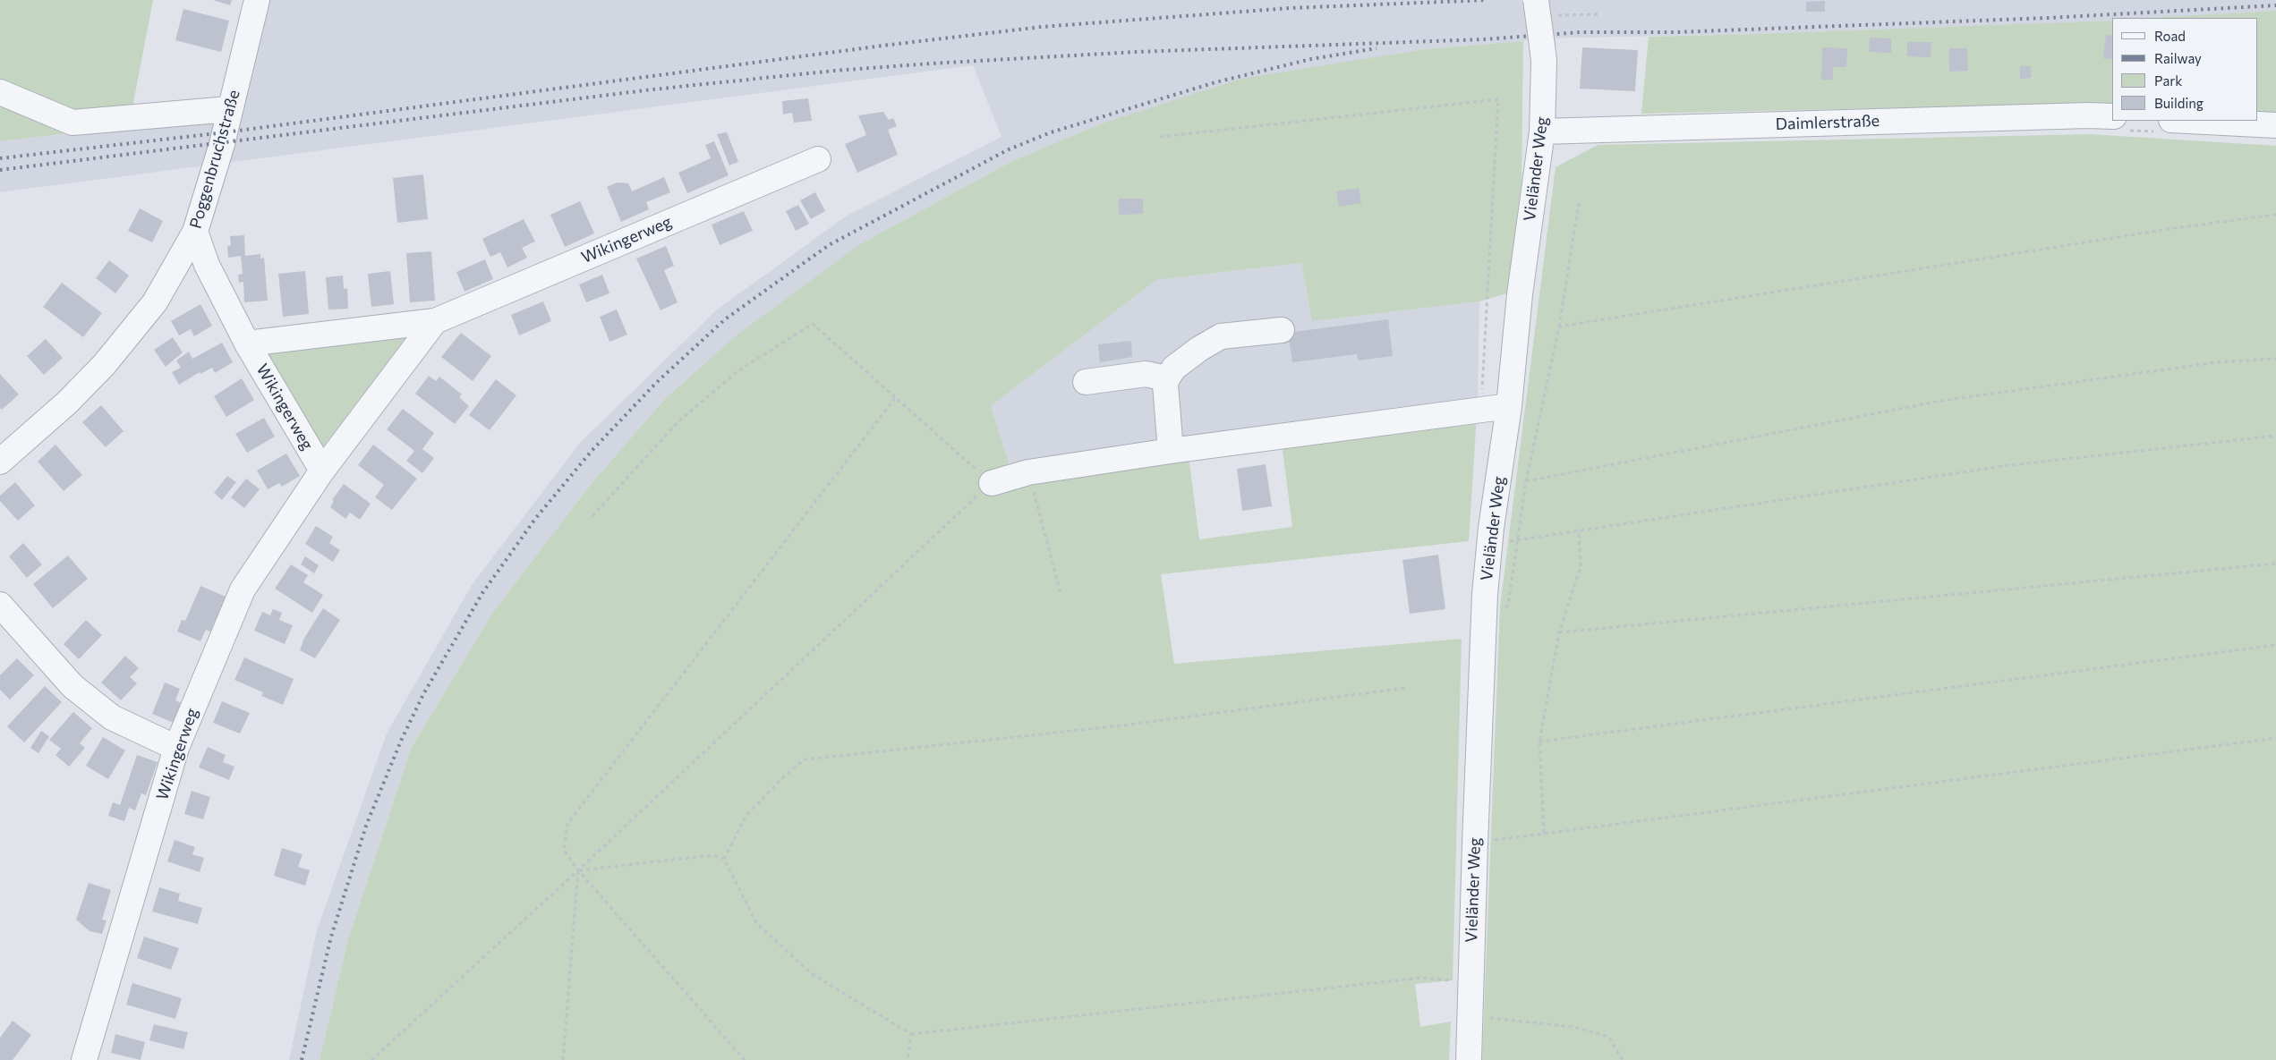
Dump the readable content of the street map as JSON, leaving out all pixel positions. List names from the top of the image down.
{
  "streets": {
    "street": [
      "Daimlerstraße",
      "Poggenbruchstraße",
      "Vieländer Weg",
      "Wikingerweg"
    ]
  },
  "crossings": [
    ["Daimlerstraße", "Vieländer Weg"],
    ["Poggenbruchstraße", "Wikingerweg"]
  ],
  "legend": [
    "Road",
    "Railway",
    "Park",
    "Building"
  ]
}
